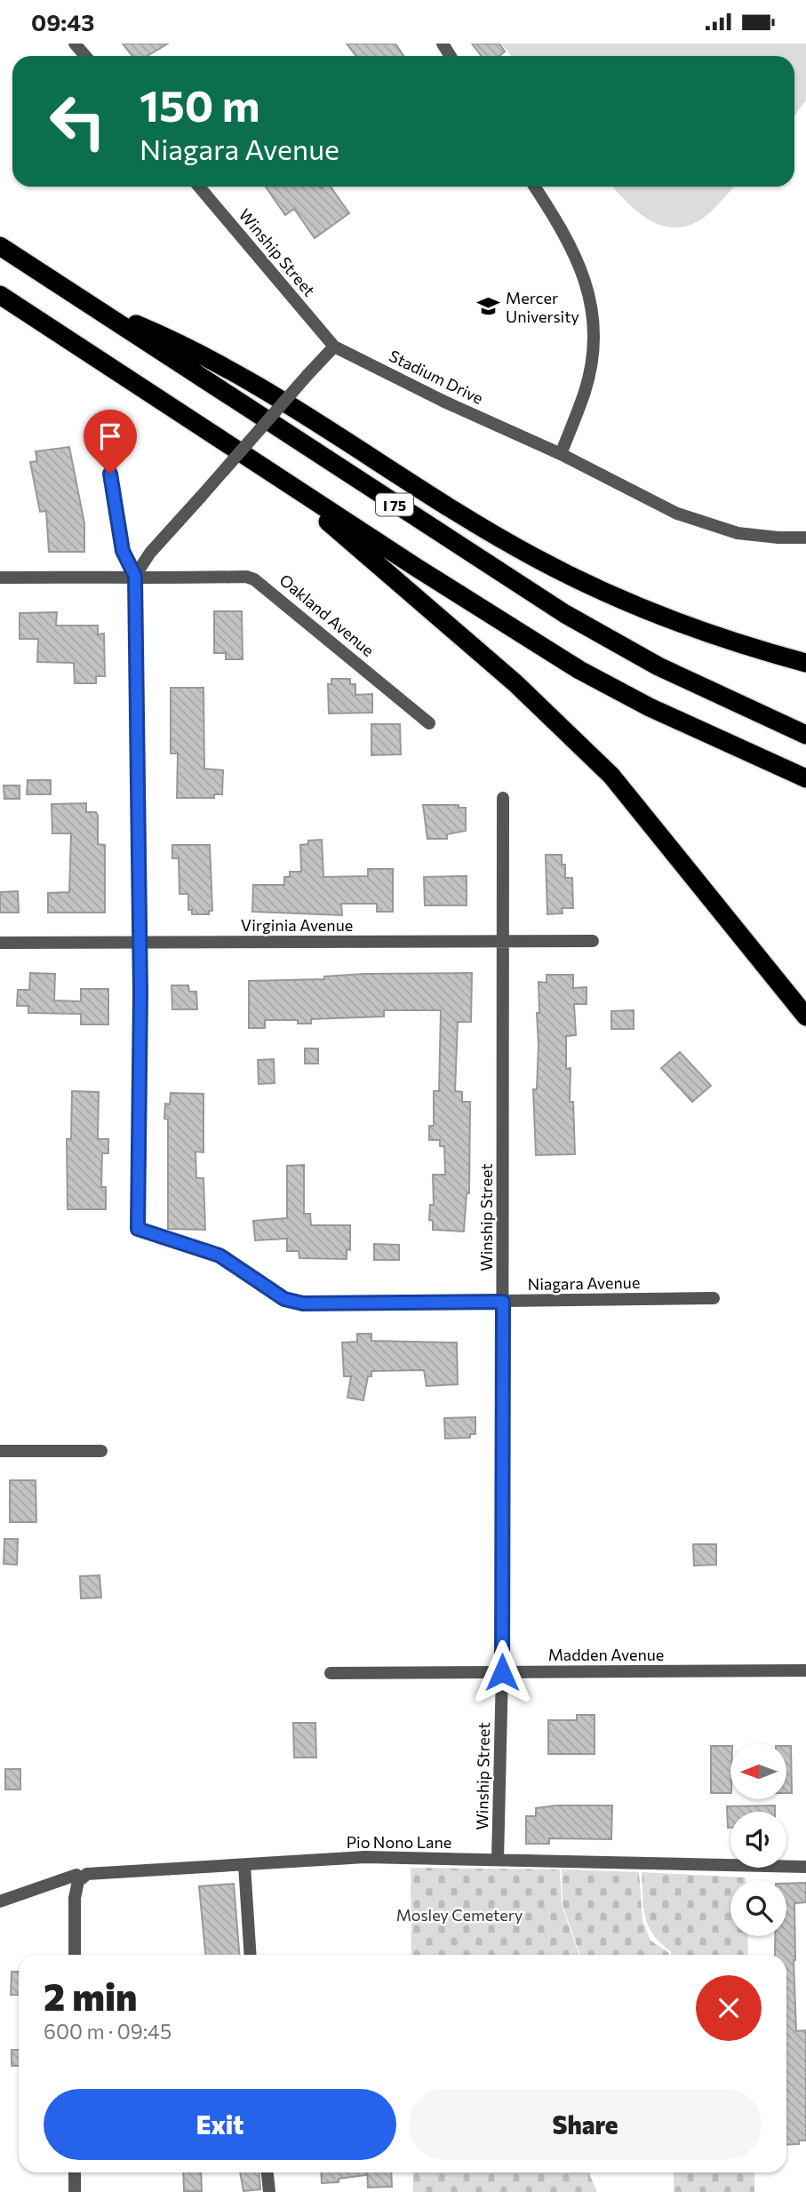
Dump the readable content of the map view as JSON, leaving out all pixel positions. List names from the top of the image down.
{
  "streets": {
    "highway": ["I 75"],
    "street": [
      "Winship Street",
      "Stadium Drive",
      "Oakland Avenue",
      "Virginia Avenue",
      "Niagara Avenue",
      "Madden Avenue",
      "Pio Nono Lane"
    ]
  },
  "crossings": [
    ["Winship Street", "Stadium Drive"],
    ["Winship Street", "Virginia Avenue"],
    ["Winship Street", "Niagara Avenue"],
    ["Winship Street", "Madden Avenue"],
    ["Winship Street", "Pio Nono Lane"],
    ["Virginia Avenue", "Niagara Avenue"]
  ],
  "parks": ["Mosley Cemetery"],
  "places": {
    "school or university": ["Mercer University"]
  },
  "north": "left",
  "page": {
    "status": "09:43",
    "turn": ["150 m", "Niagara Avenue"],
    "heading": ["2 min", "600 m · 09:45"],
    "buttons": ["Exit", "Share"]
  }
}
